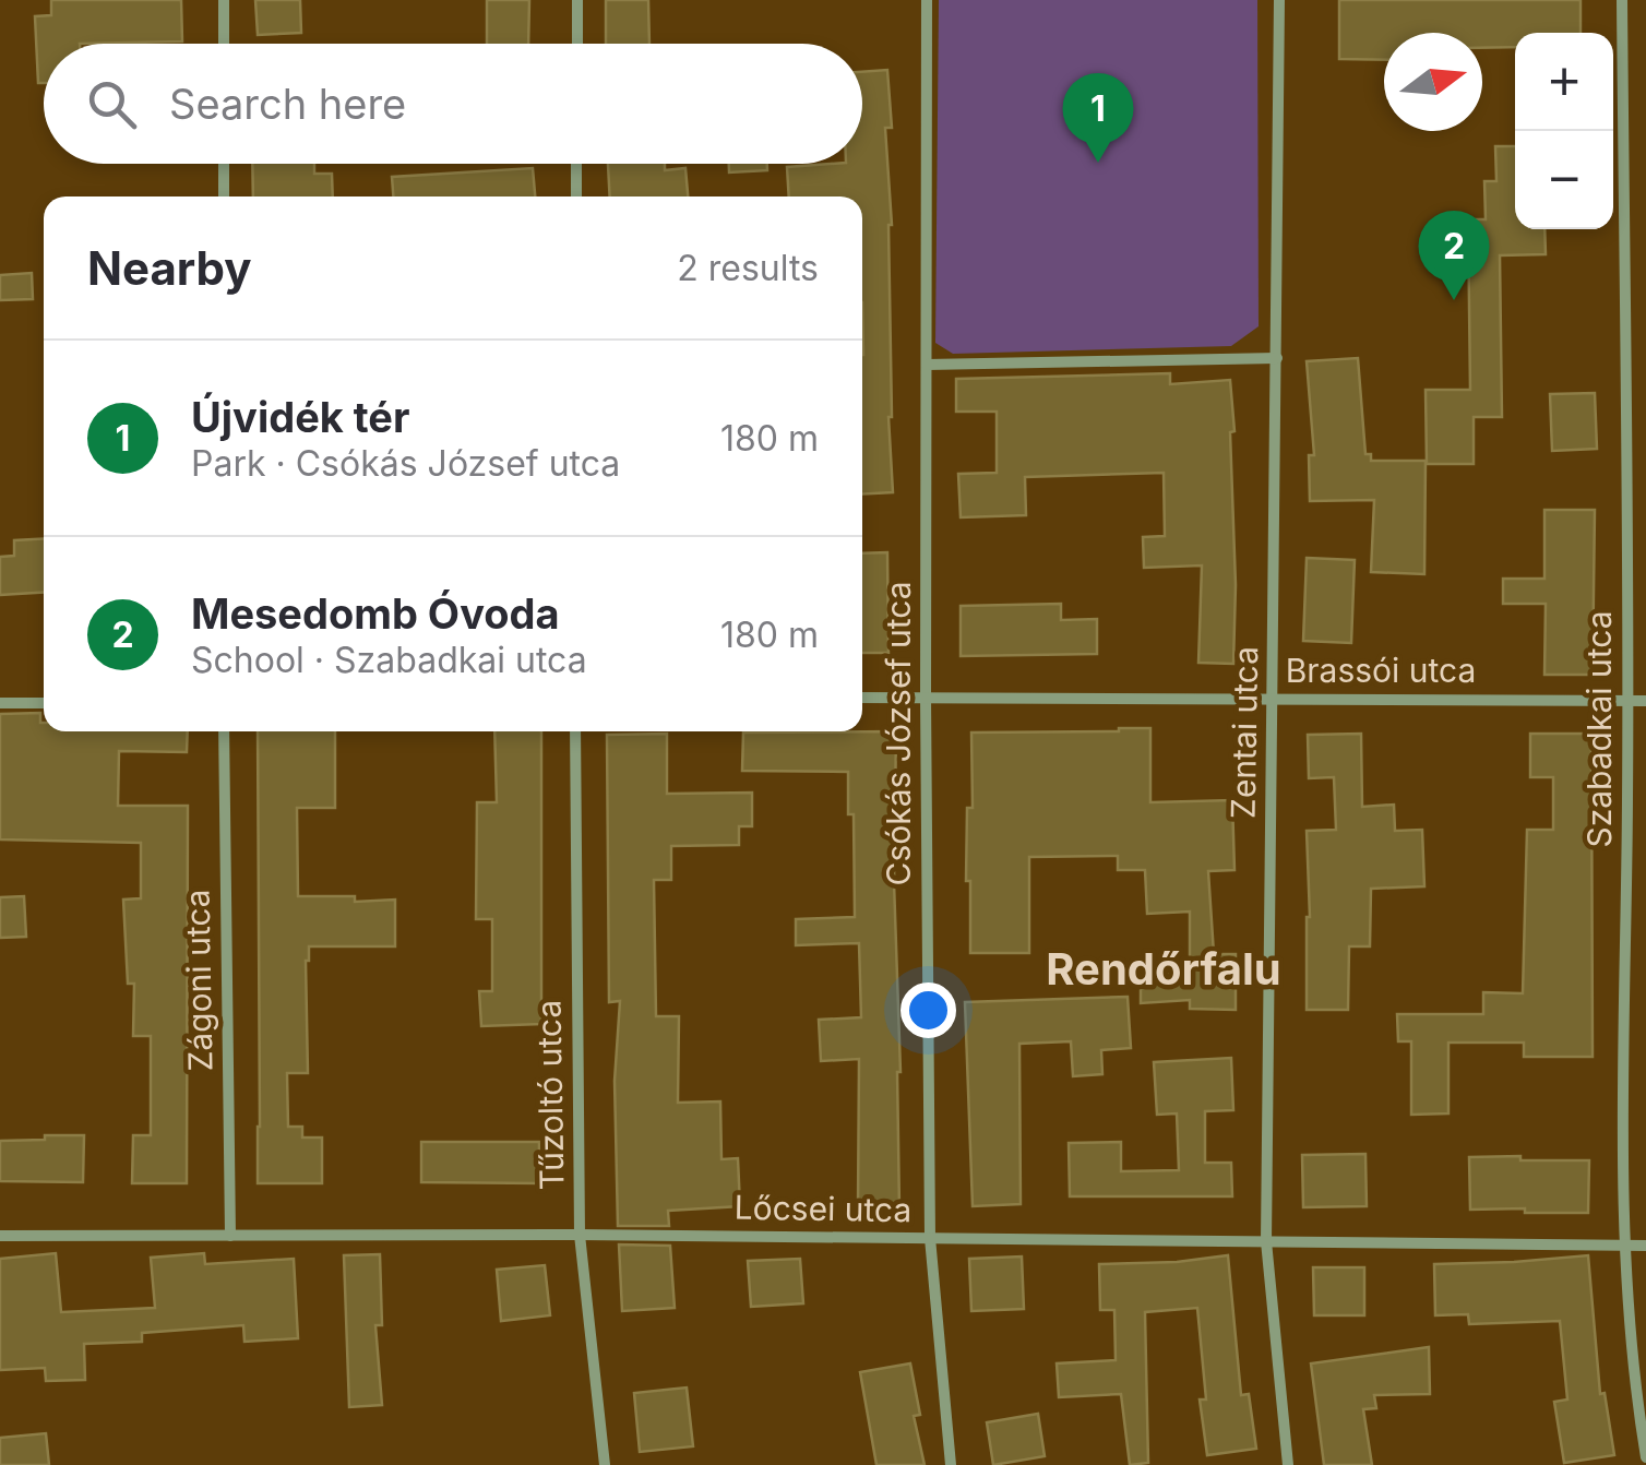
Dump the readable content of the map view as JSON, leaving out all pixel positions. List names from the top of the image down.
{
  "streets": {
    "street": [
      "Brassói utca",
      "Szabadkai utca",
      "Zentai utca",
      "Csókás József utca",
      "Zágoni utca",
      "Tűzoltó utca",
      "Lőcsei utca"
    ]
  },
  "crossings": [
    ["Brassói utca", "Szabadkai utca"],
    ["Brassói utca", "Zentai utca"],
    ["Brassói utca", "Csókás József utca"],
    ["Szabadkai utca", "Lőcsei utca"],
    ["Zentai utca", "Lőcsei utca"],
    ["Csókás József utca", "Lőcsei utca"],
    ["Zágoni utca", "Lőcsei utca"],
    ["Tűzoltó utca", "Lőcsei utca"]
  ],
  "districts": ["Rendőrfalu"],
  "north": "right",
  "page": {
    "map_buttons": ["+", "−"],
    "search": "Search here",
    "pins": ["1", "2"],
    "heading": ["Nearby", "2 results"],
    "list": [
      {
        "mark": "1",
        "name": "Újvidék tér",
        "note": "Park · Csókás József utca",
        "value": "180 m"
      },
      {
        "mark": "2",
        "name": "Mesedomb Óvoda",
        "note": "School · Szabadkai utca",
        "value": "180 m"
      }
    ]
  }
}
